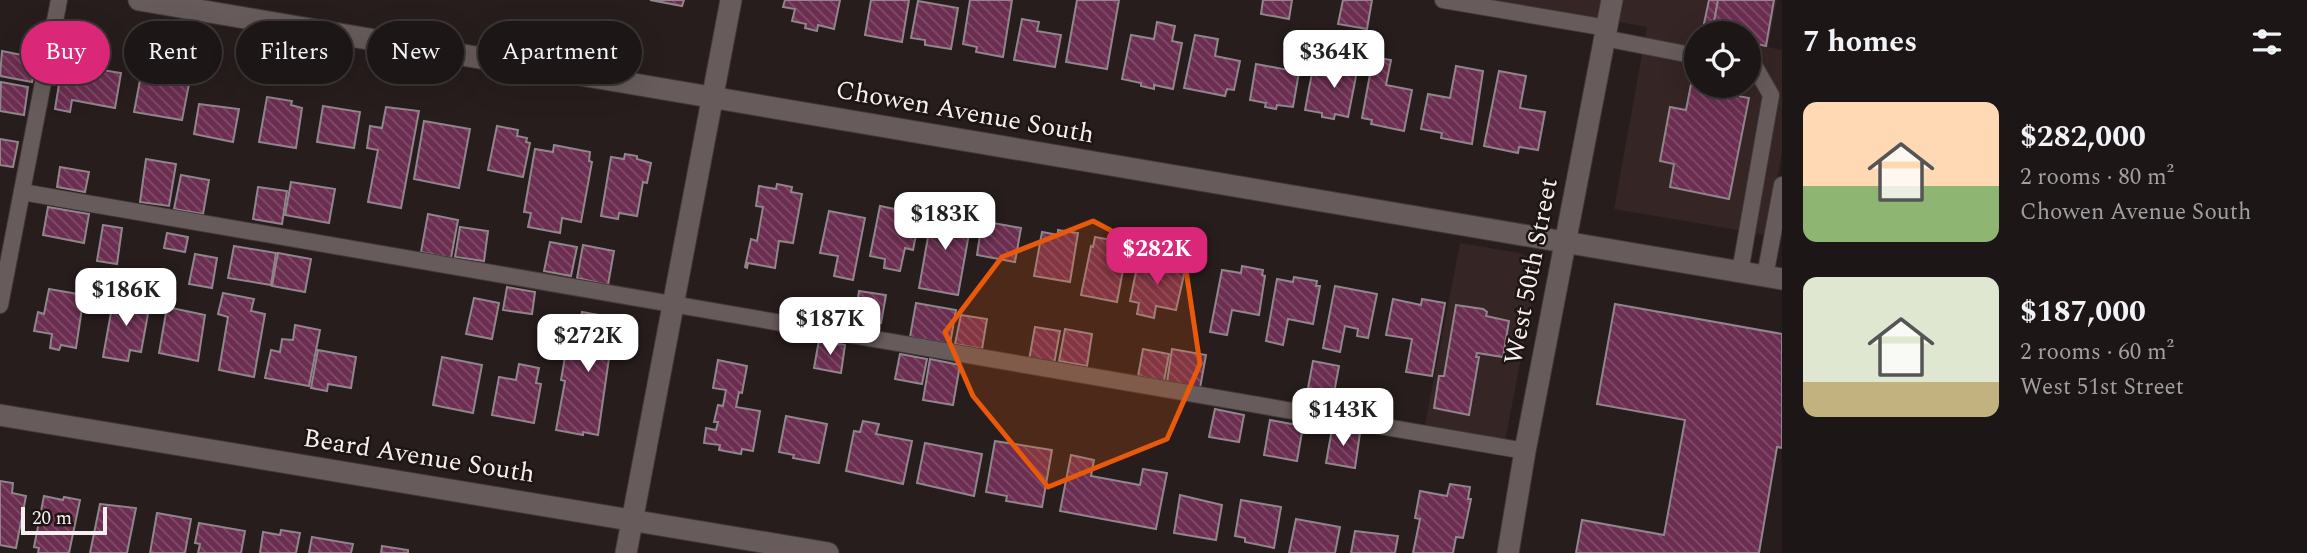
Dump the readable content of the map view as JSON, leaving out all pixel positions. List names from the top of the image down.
{
  "streets": {
    "street": ["Chowen Avenue South", "West 50th Street", "Beard Avenue South"]
  },
  "crossings": [
    ["Chowen Avenue South", "West 50th Street"]
  ],
  "scale_bar": "20 m",
  "page": {
    "heading": "7 homes",
    "chip": [
      "Buy",
      "Rent",
      "Filters",
      "New",
      "Apartment"
    ],
    "price": [
      "$364K",
      "$183K",
      "$282K",
      "$186K",
      "$187K",
      "$272K",
      "$143K"
    ],
    "list": [
      {
        "name": "$282,000",
        "note": "2 rooms · 80 m² · Chowen Avenue South"
      },
      {
        "name": "$187,000",
        "note": "2 rooms · 60 m² · West 51st Street"
      }
    ],
    "scale": "20 m"
  }
}
